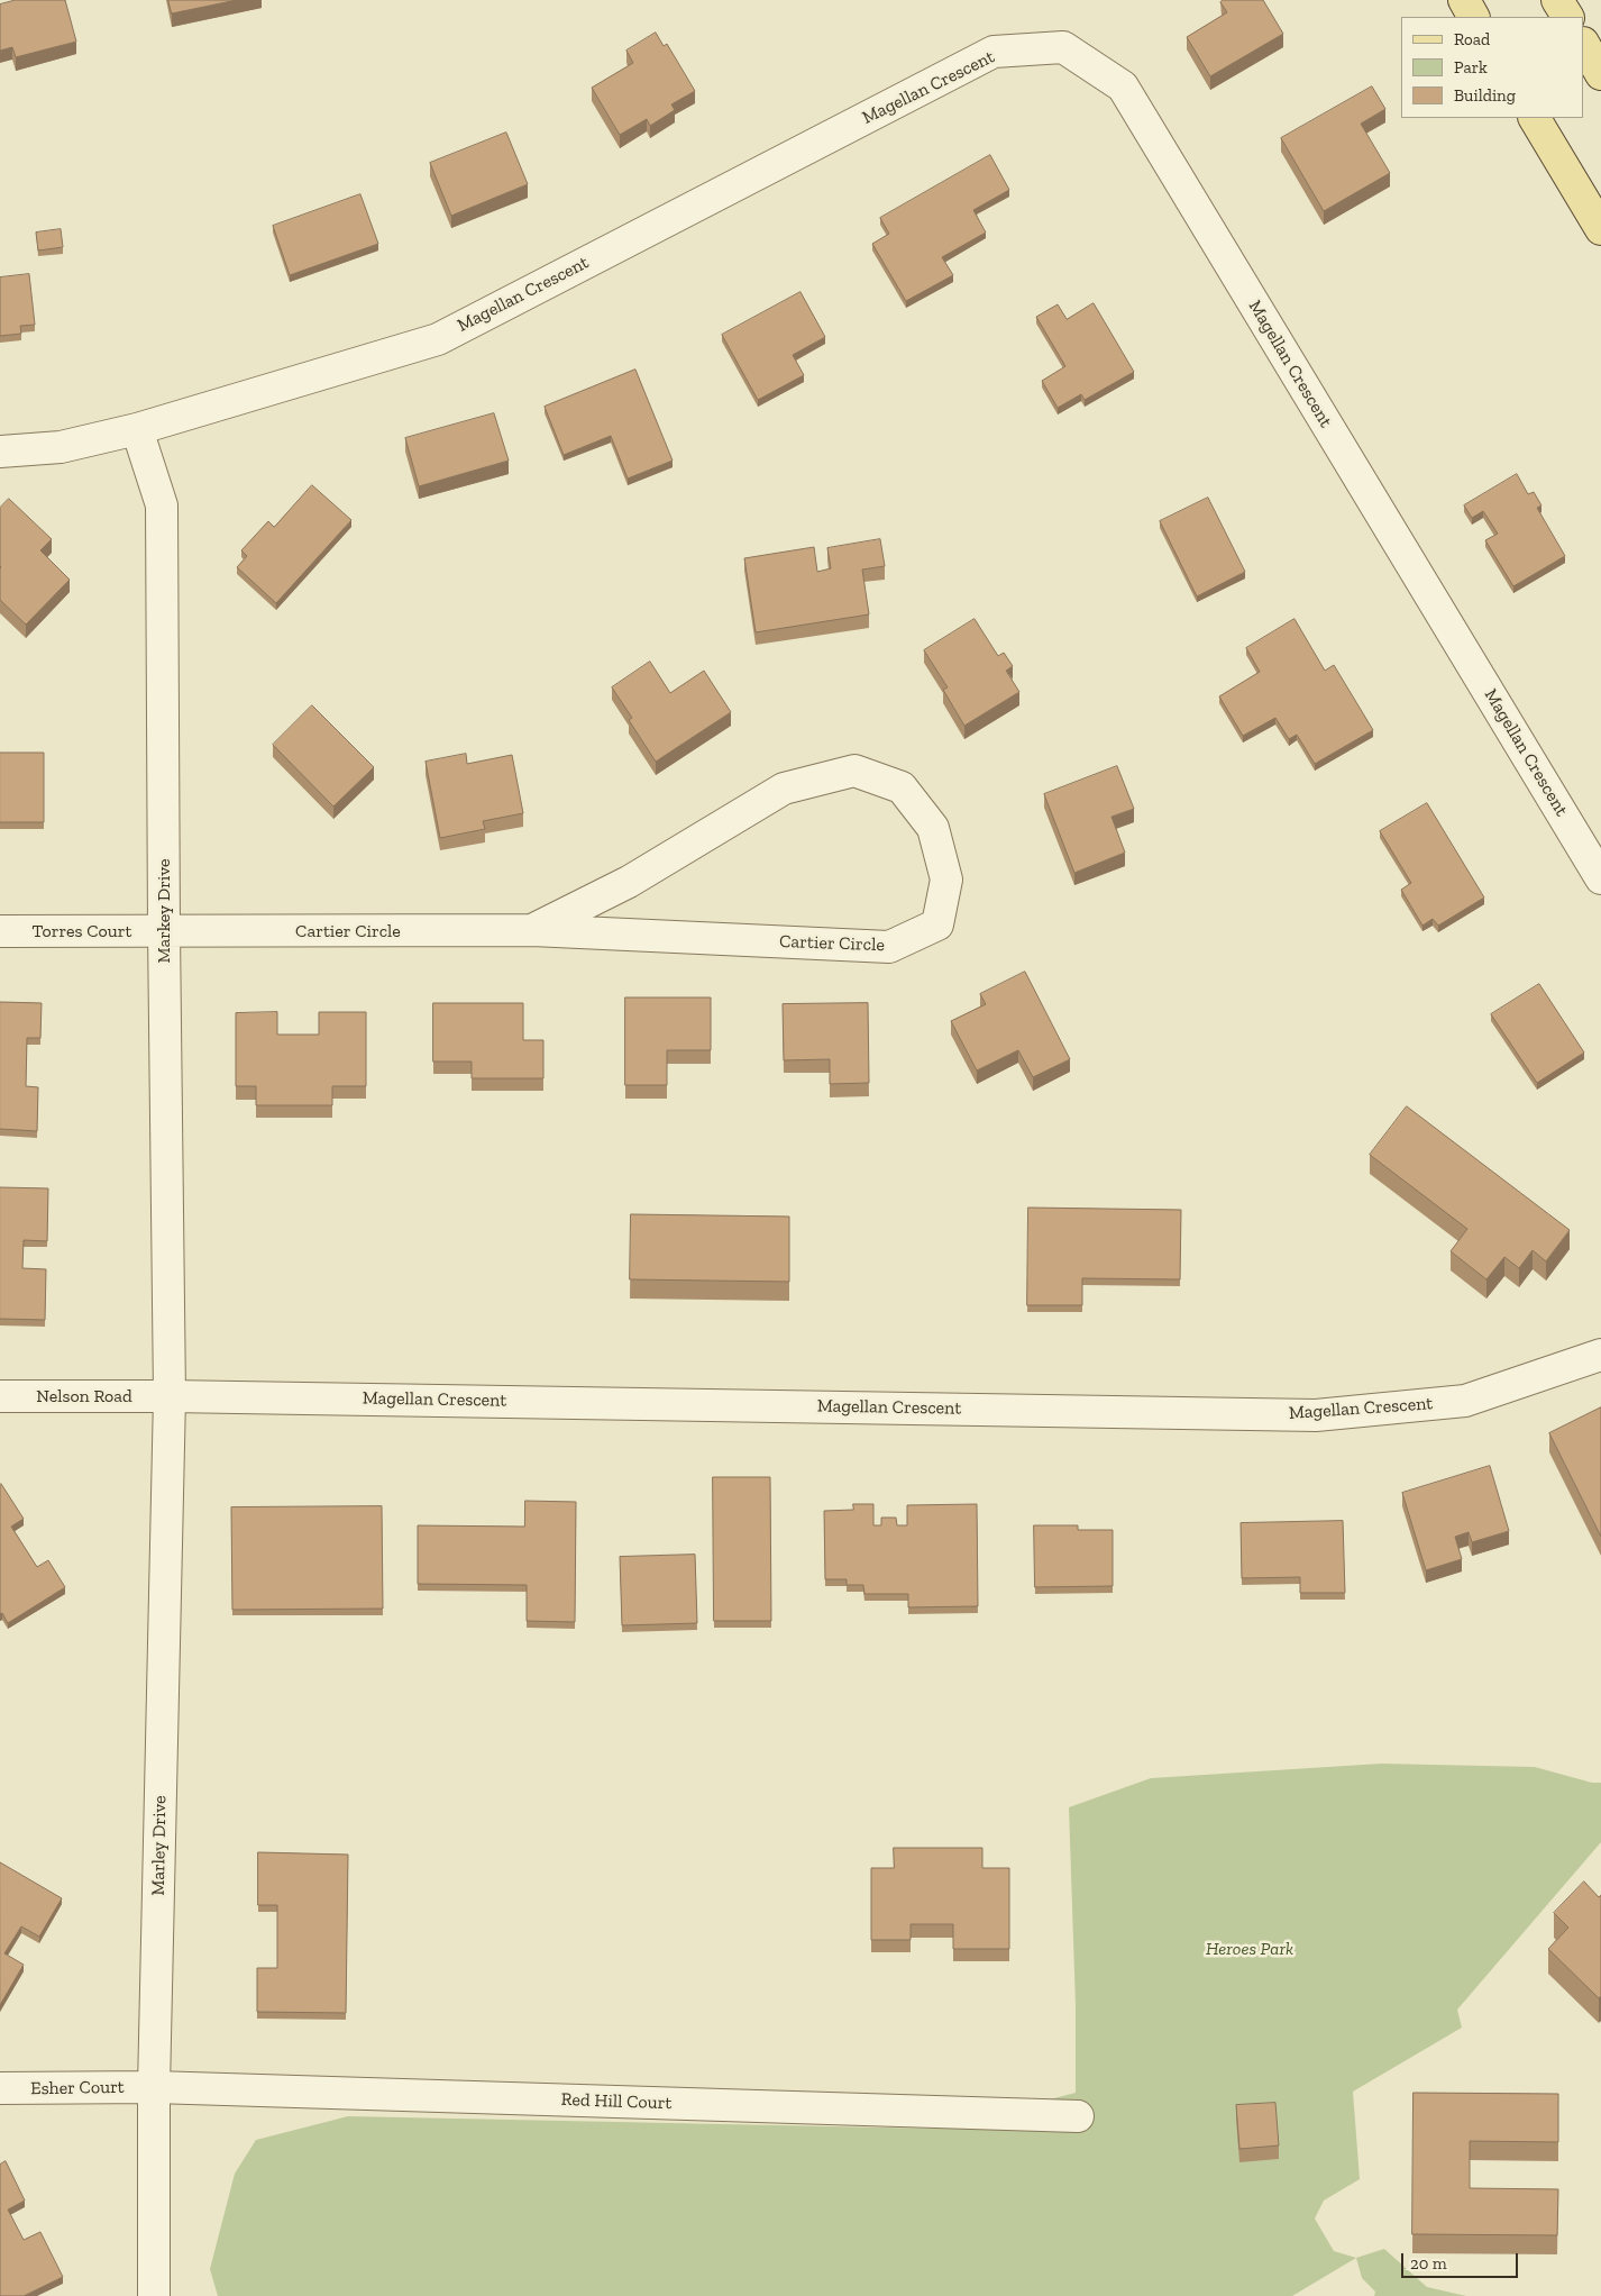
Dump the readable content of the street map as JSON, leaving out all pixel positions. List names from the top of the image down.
{
  "streets": {
    "street": [
      "Magellan Crescent",
      "Markey Drive",
      "Torres Court",
      "Cartier Circle",
      "Nelson Road",
      "Marley Drive",
      "Esher Court",
      "Red Hill Court"
    ]
  },
  "crossings": [
    ["Magellan Crescent", "Markey Drive"],
    ["Magellan Crescent", "Nelson Road"],
    ["Magellan Crescent", "Marley Drive"],
    ["Markey Drive", "Torres Court"],
    ["Markey Drive", "Cartier Circle"],
    ["Markey Drive", "Nelson Road"],
    ["Markey Drive", "Marley Drive"],
    ["Torres Court", "Cartier Circle"],
    ["Nelson Road", "Marley Drive"],
    ["Marley Drive", "Esher Court"],
    ["Marley Drive", "Red Hill Court"],
    ["Esher Court", "Red Hill Court"]
  ],
  "parks": ["Heroes Park"],
  "legend": ["Road", "Park", "Building"],
  "scale_bar": "20 m"
}
